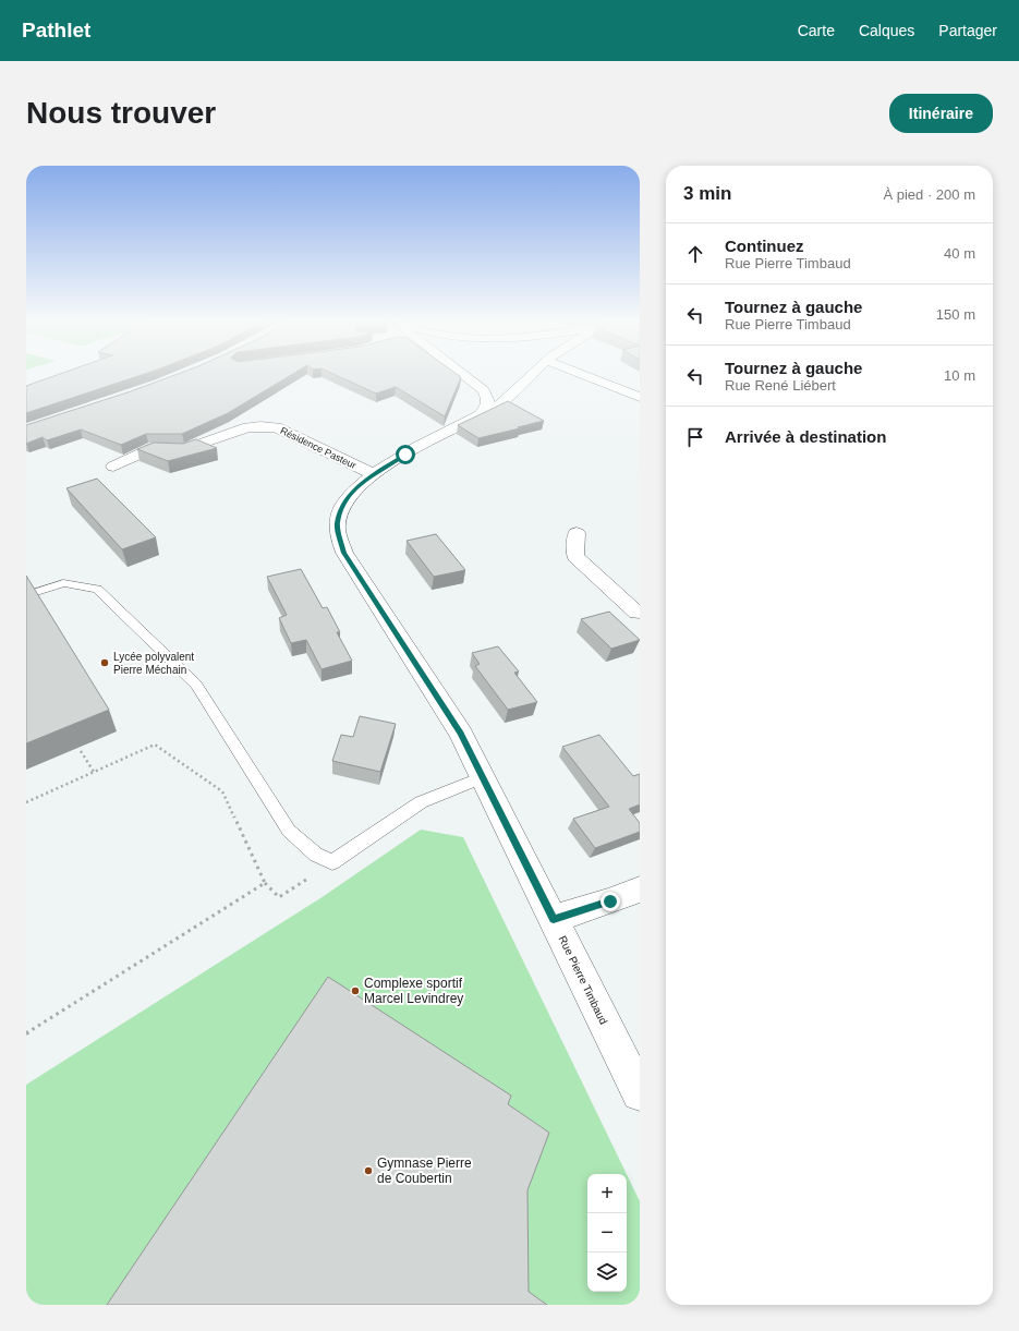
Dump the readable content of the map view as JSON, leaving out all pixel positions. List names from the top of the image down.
{
  "streets": {
    "street": ["Résidence Pasteur", "Rue Pierre Timbaud"]
  },
  "crossings": [
    ["Résidence Pasteur", "Rue Pierre Timbaud"]
  ],
  "places": ["Lycée polyvalent Pierre Méchain", "Complexe sportif Marcel Levindrey", "Gymnase Pierre de Coubertin"],
  "page": {
    "header": "Pathlet",
    "nav": ["Carte", "Calques", "Partager"],
    "buttons": "Itinéraire",
    "title": "Nous trouver",
    "heading": ["3 min", "À pied · 200 m"],
    "list": [
      ["Continuez", "Rue Pierre Timbaud", "40 m"],
      ["Tournez à gauche", "Rue Pierre Timbaud", "150 m"],
      ["Tournez à gauche", "Rue René Liébert", "10 m"],
      "Arrivée à destination"
    ],
    "map_buttons": ["+", "−"]
  }
}
